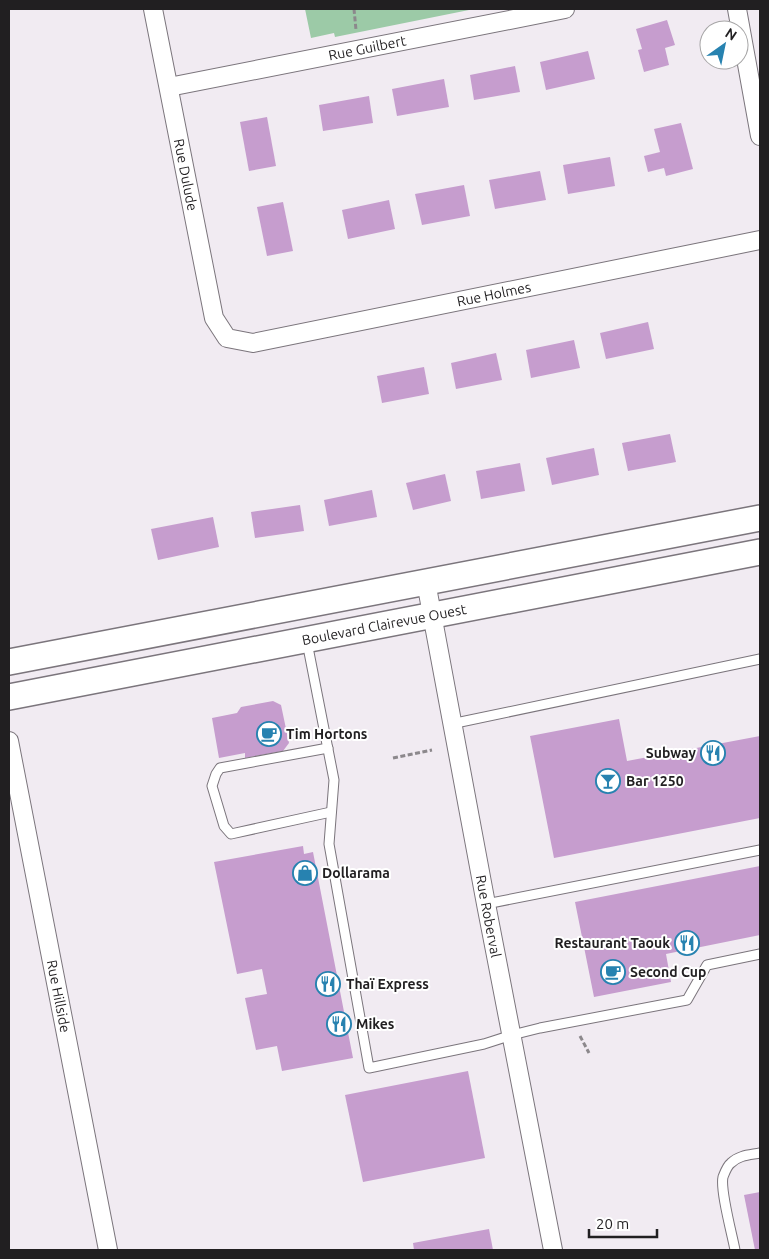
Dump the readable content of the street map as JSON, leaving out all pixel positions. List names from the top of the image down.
{
  "streets": {
    "street": [
      "Rue Guilbert",
      "Rue Dulude",
      "Rue Holmes",
      "Boulevard Clairevue Ouest",
      "Rue Roberval",
      "Rue Hillside"
    ]
  },
  "crossings": [
    ["Rue Guilbert", "Rue Dulude"],
    ["Rue Dulude", "Rue Holmes"],
    ["Boulevard Clairevue Ouest", "Rue Roberval"]
  ],
  "places": {
    "cafe": ["Tim Hortons", "Second Cup"],
    "restaurant": [
      "Subway",
      "Restaurant Taouk",
      "Thaï Express",
      "Mikes"
    ],
    "bar": ["Bar 1250"],
    "shop": ["Dollarama"]
  },
  "scale_bar": "20 m",
  "north": "top right"
}
